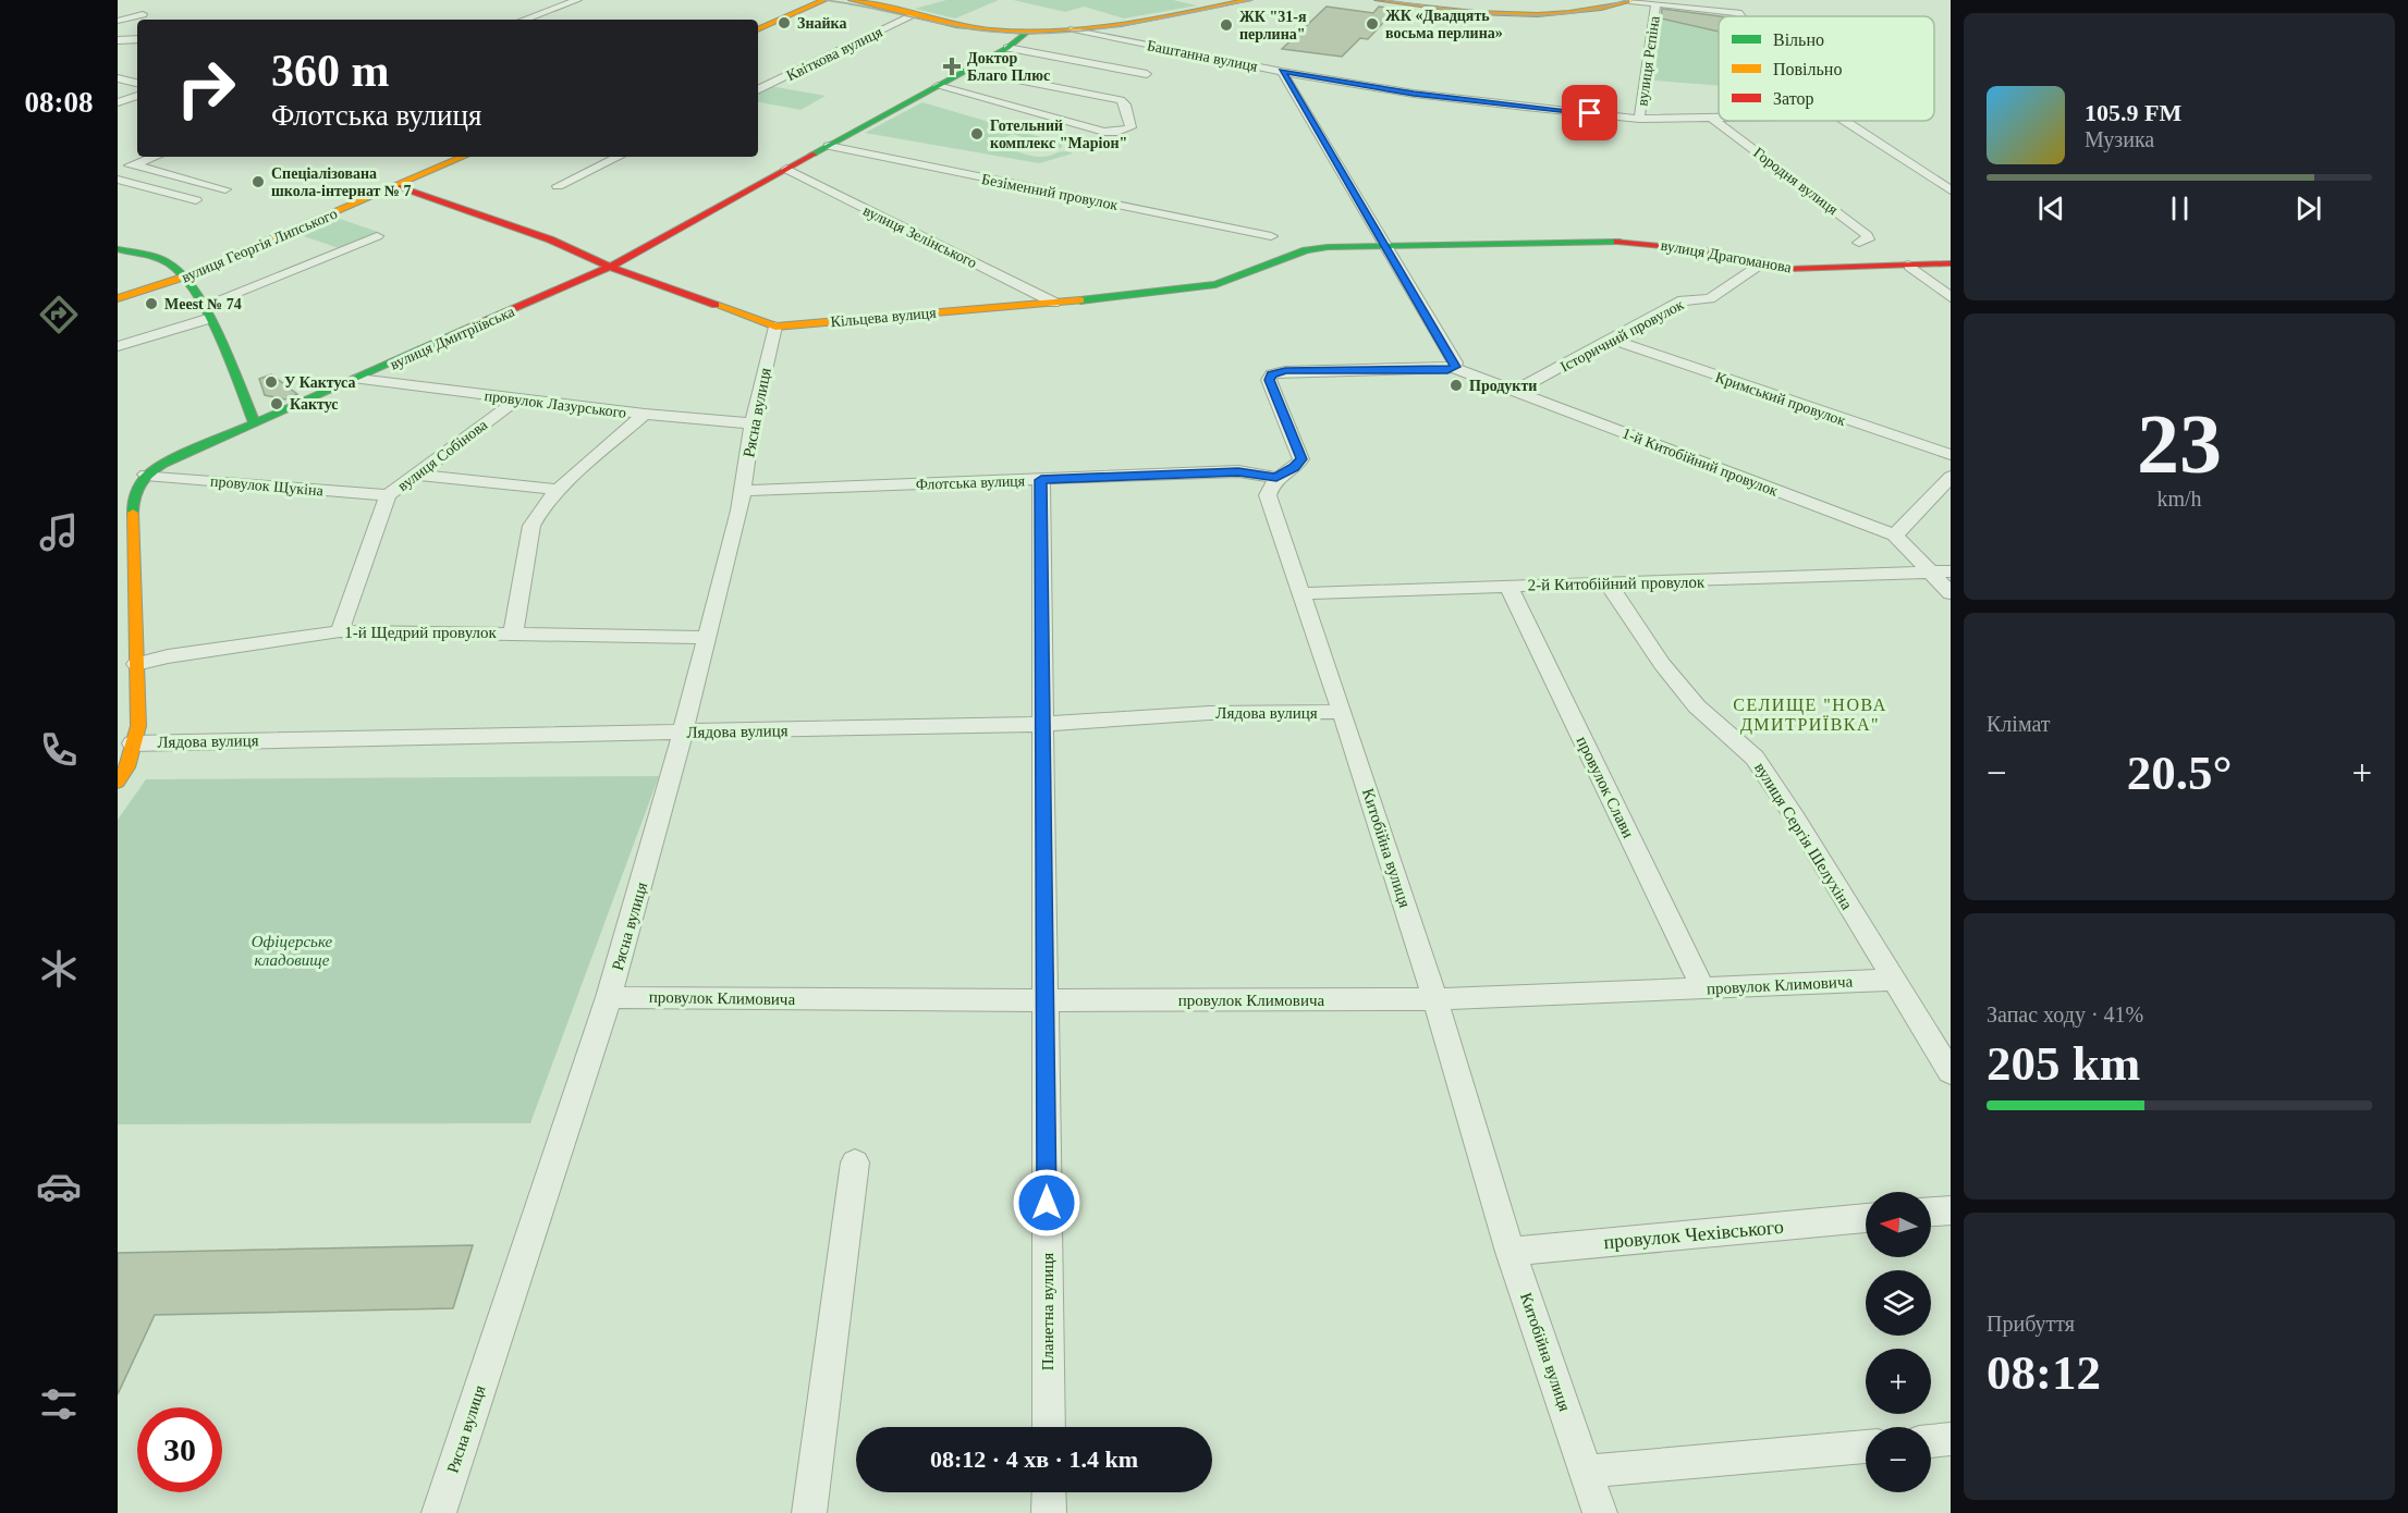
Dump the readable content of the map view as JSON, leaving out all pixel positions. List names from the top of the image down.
{
  "streets": {
    "street": [
      "Квіткова вулиця",
      "Баштанна вулиця",
      "вулиця Рєпіна",
      "Городня вулиця",
      "Безіменний провулок",
      "вулиця Зелінського",
      "вулиця Георгія Липського",
      "вулиця Драгоманова",
      "Кільцева вулиця",
      "Історичний провулок",
      "вулиця Дмитріївська",
      "Кримський провулок",
      "провулок Лазурського",
      "Рясна вулиця",
      "вулиця Собінова",
      "1-й Китобійний провулок",
      "Флотська вулиця",
      "провулок Щукіна",
      "2-й Китобійний провулок",
      "1-й Щедрий провулок",
      "Лядова вулиця",
      "провулок Слави",
      "вулиця Сергія Шелухіна",
      "Китобійна вулиця",
      "провулок Климовича",
      "провулок Чехівського",
      "Планетна вулиця"
    ]
  },
  "crossings": [
    ["Баштанна вулиця", "вулиця Рєпіна"],
    ["Баштанна вулиця", "Городня вулиця"],
    ["Безіменний провулок", "вулиця Дмитріївська"],
    ["вулиця Зелінського", "Кільцева вулиця"],
    ["вулиця Зелінського", "вулиця Дмитріївська"],
    ["вулиця Георгія Липського", "Кільцева вулиця"],
    ["вулиця Драгоманова", "Кільцева вулиця"],
    ["вулиця Драгоманова", "Історичний провулок"],
    ["Кільцева вулиця", "вулиця Дмитріївська"],
    ["Кільцева вулиця", "Рясна вулиця"],
    ["Історичний провулок", "Кримський провулок"],
    ["Історичний провулок", "1-й Китобійний провулок"],
    ["вулиця Дмитріївська", "провулок Лазурського"],
    ["вулиця Дмитріївська", "провулок Щукіна"],
    ["провулок Лазурського", "Рясна вулиця"],
    ["провулок Лазурського", "вулиця Собінова"],
    ["Рясна вулиця", "Флотська вулиця"],
    ["Рясна вулиця", "1-й Щедрий провулок"],
    ["Рясна вулиця", "Лядова вулиця"],
    ["Рясна вулиця", "провулок Климовича"],
    ["вулиця Собінова", "провулок Щукіна"],
    ["вулиця Собінова", "1-й Щедрий провулок"],
    ["1-й Китобійний провулок", "2-й Китобійний провулок"],
    ["Флотська вулиця", "Китобійна вулиця"],
    ["Флотська вулиця", "Планетна вулиця"],
    ["2-й Китобійний провулок", "провулок Слави"],
    ["2-й Китобійний провулок", "вулиця Сергія Шелухіна"],
    ["2-й Китобійний провулок", "Китобійна вулиця"],
    ["Лядова вулиця", "Китобійна вулиця"],
    ["Лядова вулиця", "Планетна вулиця"],
    ["провулок Слави", "провулок Климовича"],
    ["вулиця Сергія Шелухіна", "провулок Климовича"],
    ["Китобійна вулиця", "провулок Климовича"],
    ["Китобійна вулиця", "провулок Чехівського"],
    ["провулок Климовича", "Планетна вулиця"]
  ],
  "districts": ["СЕЛИЩЕ \"НОВА ДМИТРИЇВКА\""],
  "parks": ["Офіцерське кладовище"],
  "places": {
    "other": [
      "Знайка",
      "ЖК «Двадцять восьма перлина»",
      "ЖК \"31-я перлина\"",
      "Готельний комплекс \"Маріон\"",
      "Спеціалізована школа-інтернат № 7",
      "Meest № 74",
      "У Кактуса",
      "Продукти",
      "Кактус"
    ],
    "health": ["Доктор Благо Плюс"]
  },
  "legend": ["Вільно", "Повільно", "Затор"],
  "north": "left",
  "page": {
    "tabs": "08:08",
    "turn": ["360 m", "Флотська вулиця"],
    "song": ["105.9 FM", "Музика"],
    "tile": [
      ["23", "km/h"],
      "Клімат",
      ["Запас ходу · 41%", "205 km"],
      ["Прибуття", "08:12"]
    ],
    "heat": ["−", "20.5°", "+"],
    "map_buttons": ["+", "−"],
    "limit": "30",
    "trip": "08:12 · 4 хв · 1.4 km"
  }
}
